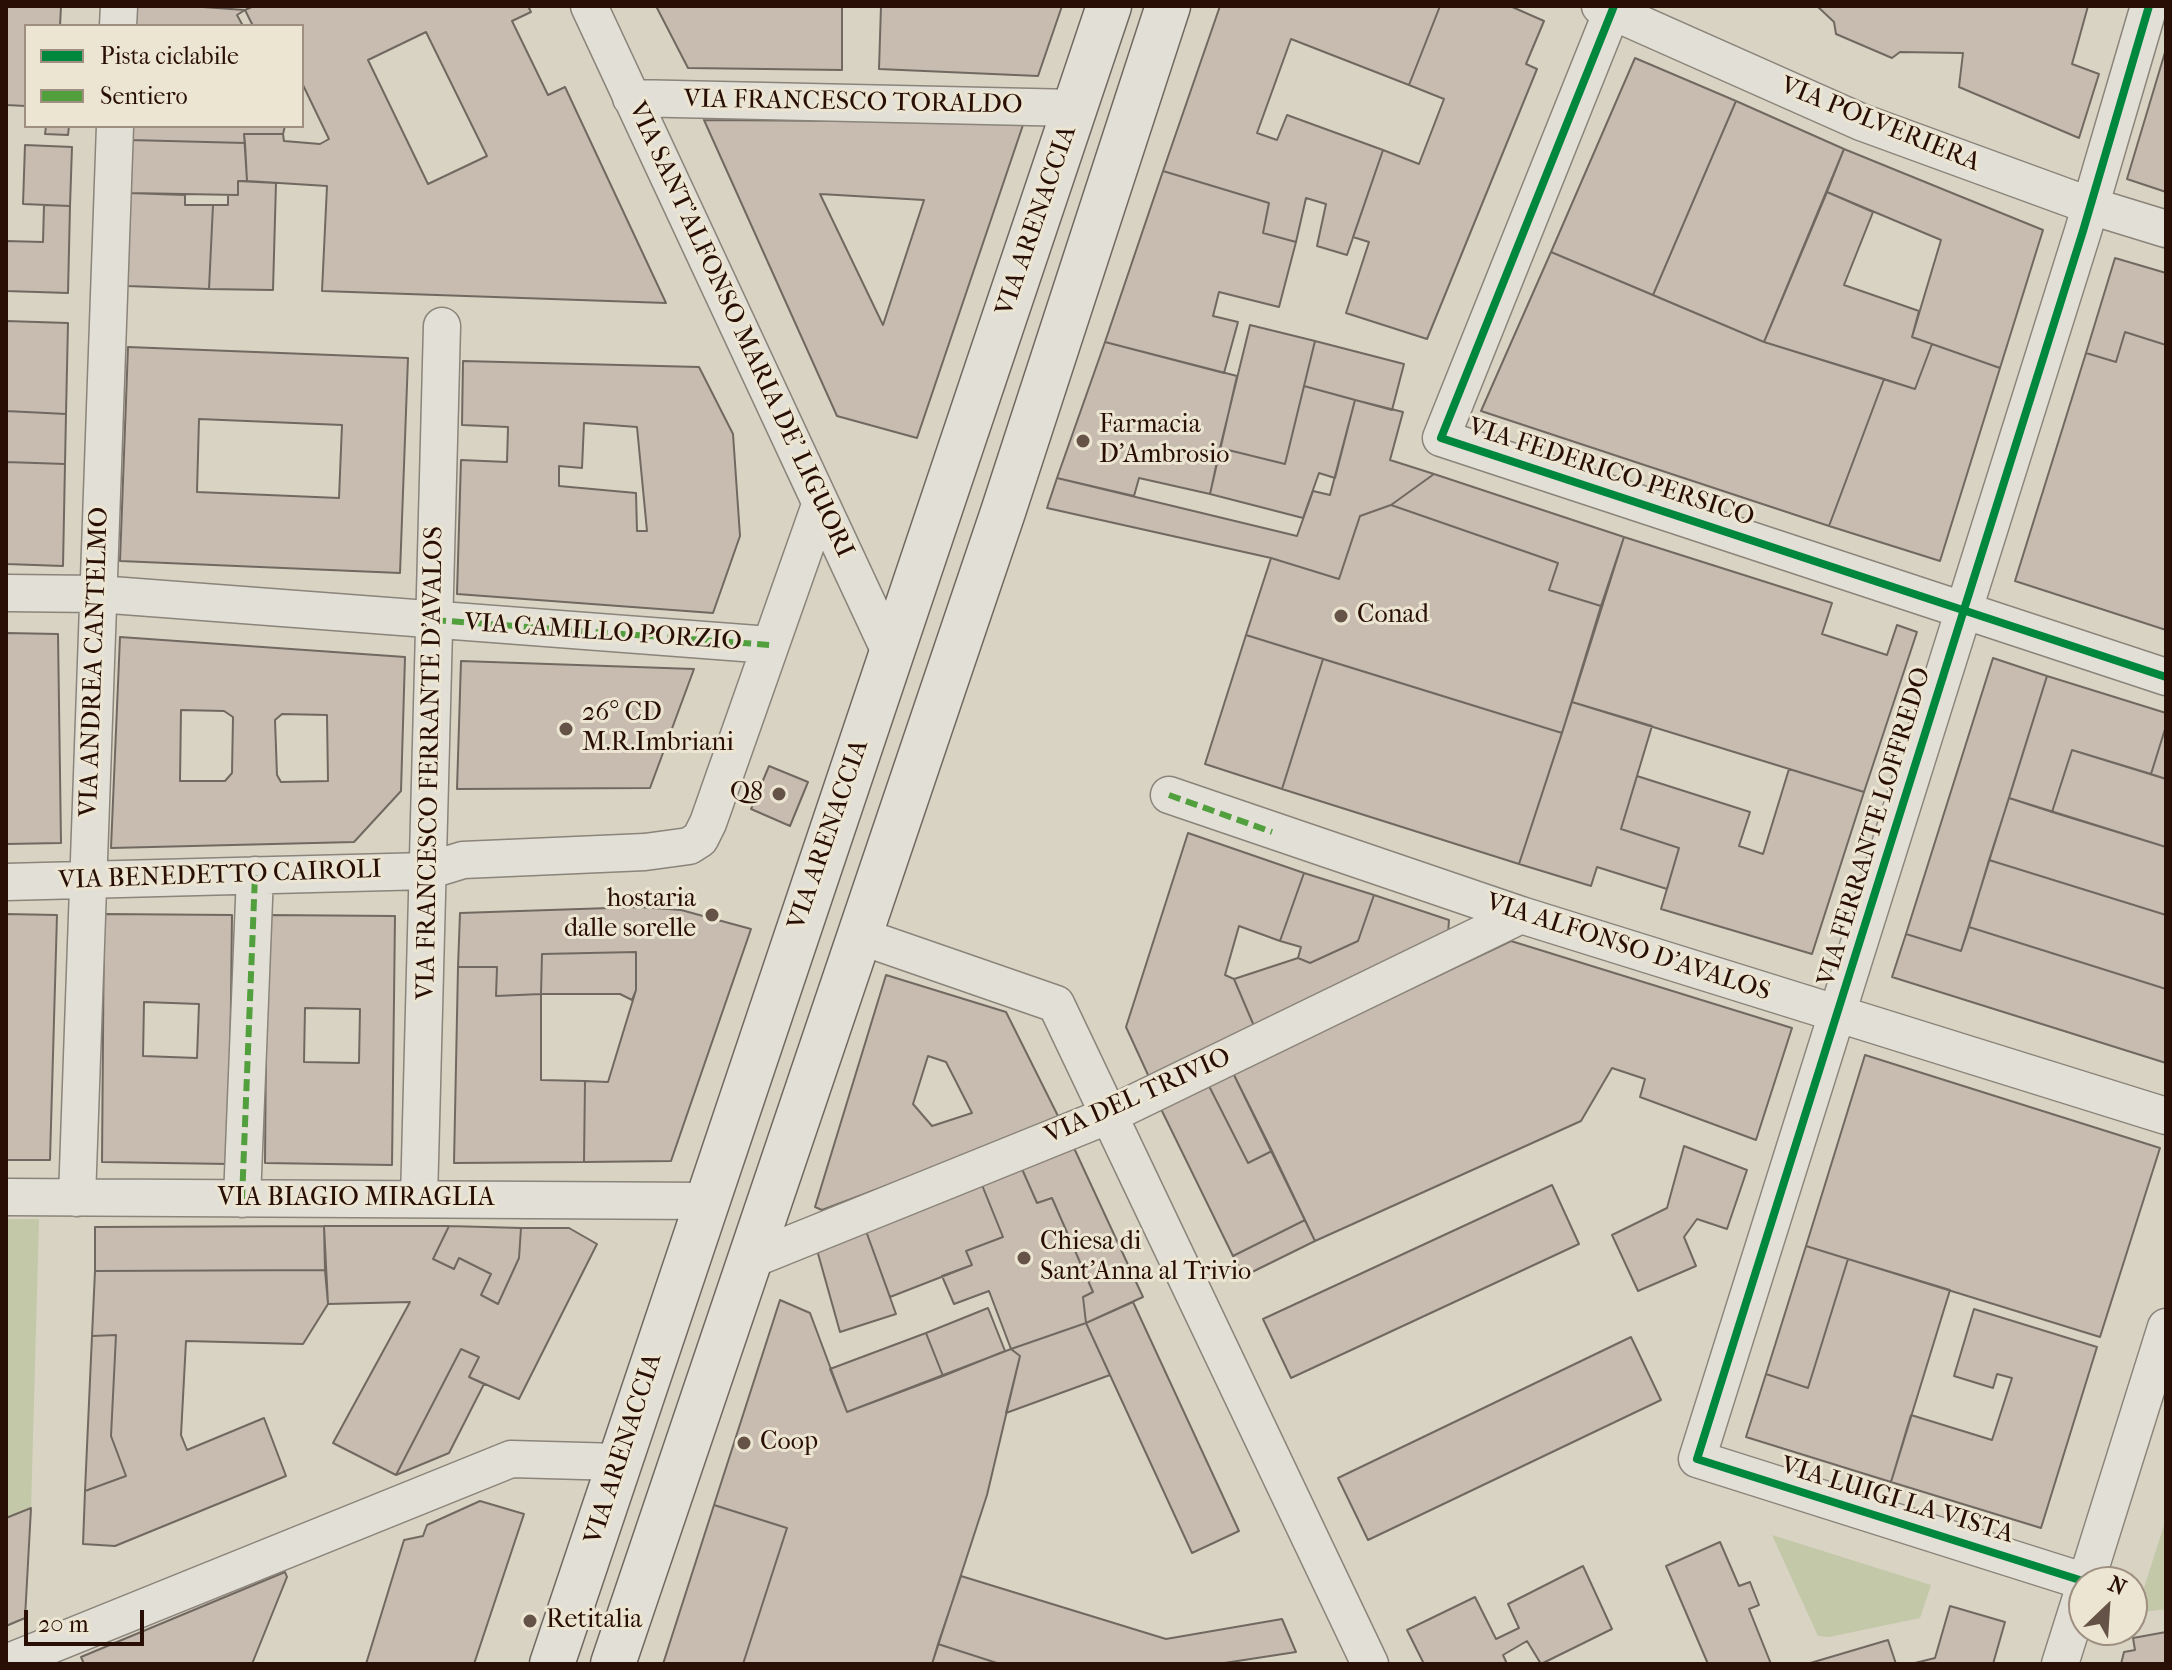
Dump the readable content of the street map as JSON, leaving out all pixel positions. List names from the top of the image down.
{
  "streets": {
    "main road": ["VIA ARENACCIA"],
    "street": [
      "VIA FRANCESCO TORALDO",
      "VIA POLVERIERA",
      "VIA SANT'ALFONSO MARIA DE' LIGUORI",
      "VIA FEDERICO PERSICO",
      "VIA CAMILLO PORZIO",
      "VIA ANDREA CANTELMO",
      "VIA FRANCESCO FERRANTE D'AVALOS",
      "VIA FERRANTE LOFFREDO",
      "VIA BENEDETTO CAIROLI",
      "VIA ALFONSO D'AVALOS",
      "VIA DEL TRIVIO",
      "VIA BIAGIO MIRAGLIA",
      "VIA LUIGI LA VISTA"
    ]
  },
  "crossings": [
    ["VIA FRANCESCO TORALDO", "VIA ARENACCIA"],
    ["VIA FRANCESCO TORALDO", "VIA SANT'ALFONSO MARIA DE' LIGUORI"],
    ["VIA POLVERIERA", "VIA FEDERICO PERSICO"],
    ["VIA POLVERIERA", "VIA FERRANTE LOFFREDO"],
    ["VIA ARENACCIA", "VIA SANT'ALFONSO MARIA DE' LIGUORI"],
    ["VIA ARENACCIA", "VIA BIAGIO MIRAGLIA"],
    ["VIA FEDERICO PERSICO", "VIA FERRANTE LOFFREDO"],
    ["VIA CAMILLO PORZIO", "VIA ANDREA CANTELMO"],
    ["VIA CAMILLO PORZIO", "VIA FRANCESCO FERRANTE D'AVALOS"],
    ["VIA CAMILLO PORZIO", "VIA BENEDETTO CAIROLI"],
    ["VIA ANDREA CANTELMO", "VIA BENEDETTO CAIROLI"],
    ["VIA ANDREA CANTELMO", "VIA BIAGIO MIRAGLIA"],
    ["VIA FRANCESCO FERRANTE D'AVALOS", "VIA BENEDETTO CAIROLI"],
    ["VIA FRANCESCO FERRANTE D'AVALOS", "VIA BIAGIO MIRAGLIA"],
    ["VIA FERRANTE LOFFREDO", "VIA ALFONSO D'AVALOS"],
    ["VIA FERRANTE LOFFREDO", "VIA LUIGI LA VISTA"],
    ["VIA ALFONSO D'AVALOS", "VIA DEL TRIVIO"]
  ],
  "places": [
    "Farmacia D'Ambrosio",
    "Conad",
    "26° CD M.R.Imbriani",
    "Q8",
    "hostaria dalle sorelle",
    "Chiesa di Sant'Anna al Trivio",
    "Coop",
    "Retitalia"
  ],
  "legend": ["Pista ciclabile", "Sentiero"],
  "scale_bar": "20 m",
  "north": "top right"
}
